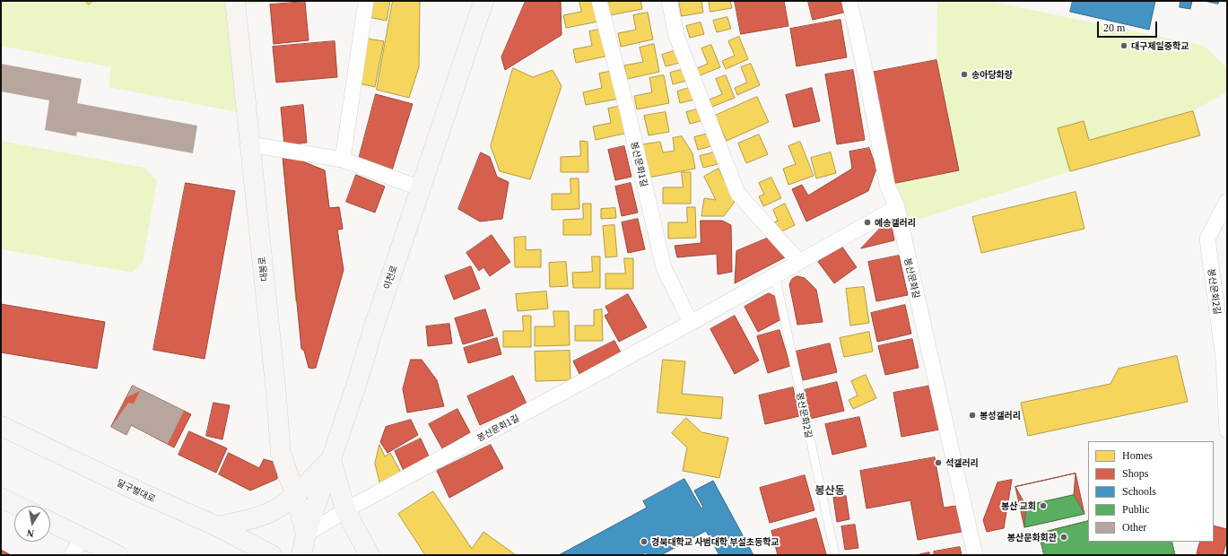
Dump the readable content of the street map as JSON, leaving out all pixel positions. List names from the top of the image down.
{
  "streets": {
    "main road": ["대봉로", "이천로", "달구벌대로"],
    "street": ["봉산문화1길", "봉산문화길", "봉산문화2길"]
  },
  "crossings": [
    ["봉산문화1길", "대봉로"],
    ["봉산문화1길", "이천로"],
    ["봉산문화1길", "봉산문화길"],
    ["봉산문화1길", "봉산문화2길"],
    ["대봉로", "이천로"]
  ],
  "districts": ["봉산동"],
  "places": [
    "대구제일중학교",
    "송아당화랑",
    "예송갤러리",
    "봉성갤러리",
    "석갤러리",
    "봉산 교회",
    "봉산문화회관",
    "경북대학교 사범대학 부설초등학교"
  ],
  "legend": [
    "Homes",
    "Shops",
    "Schools",
    "Public",
    "Other"
  ],
  "scale_bar": "20 m",
  "north": "bottom"
}
